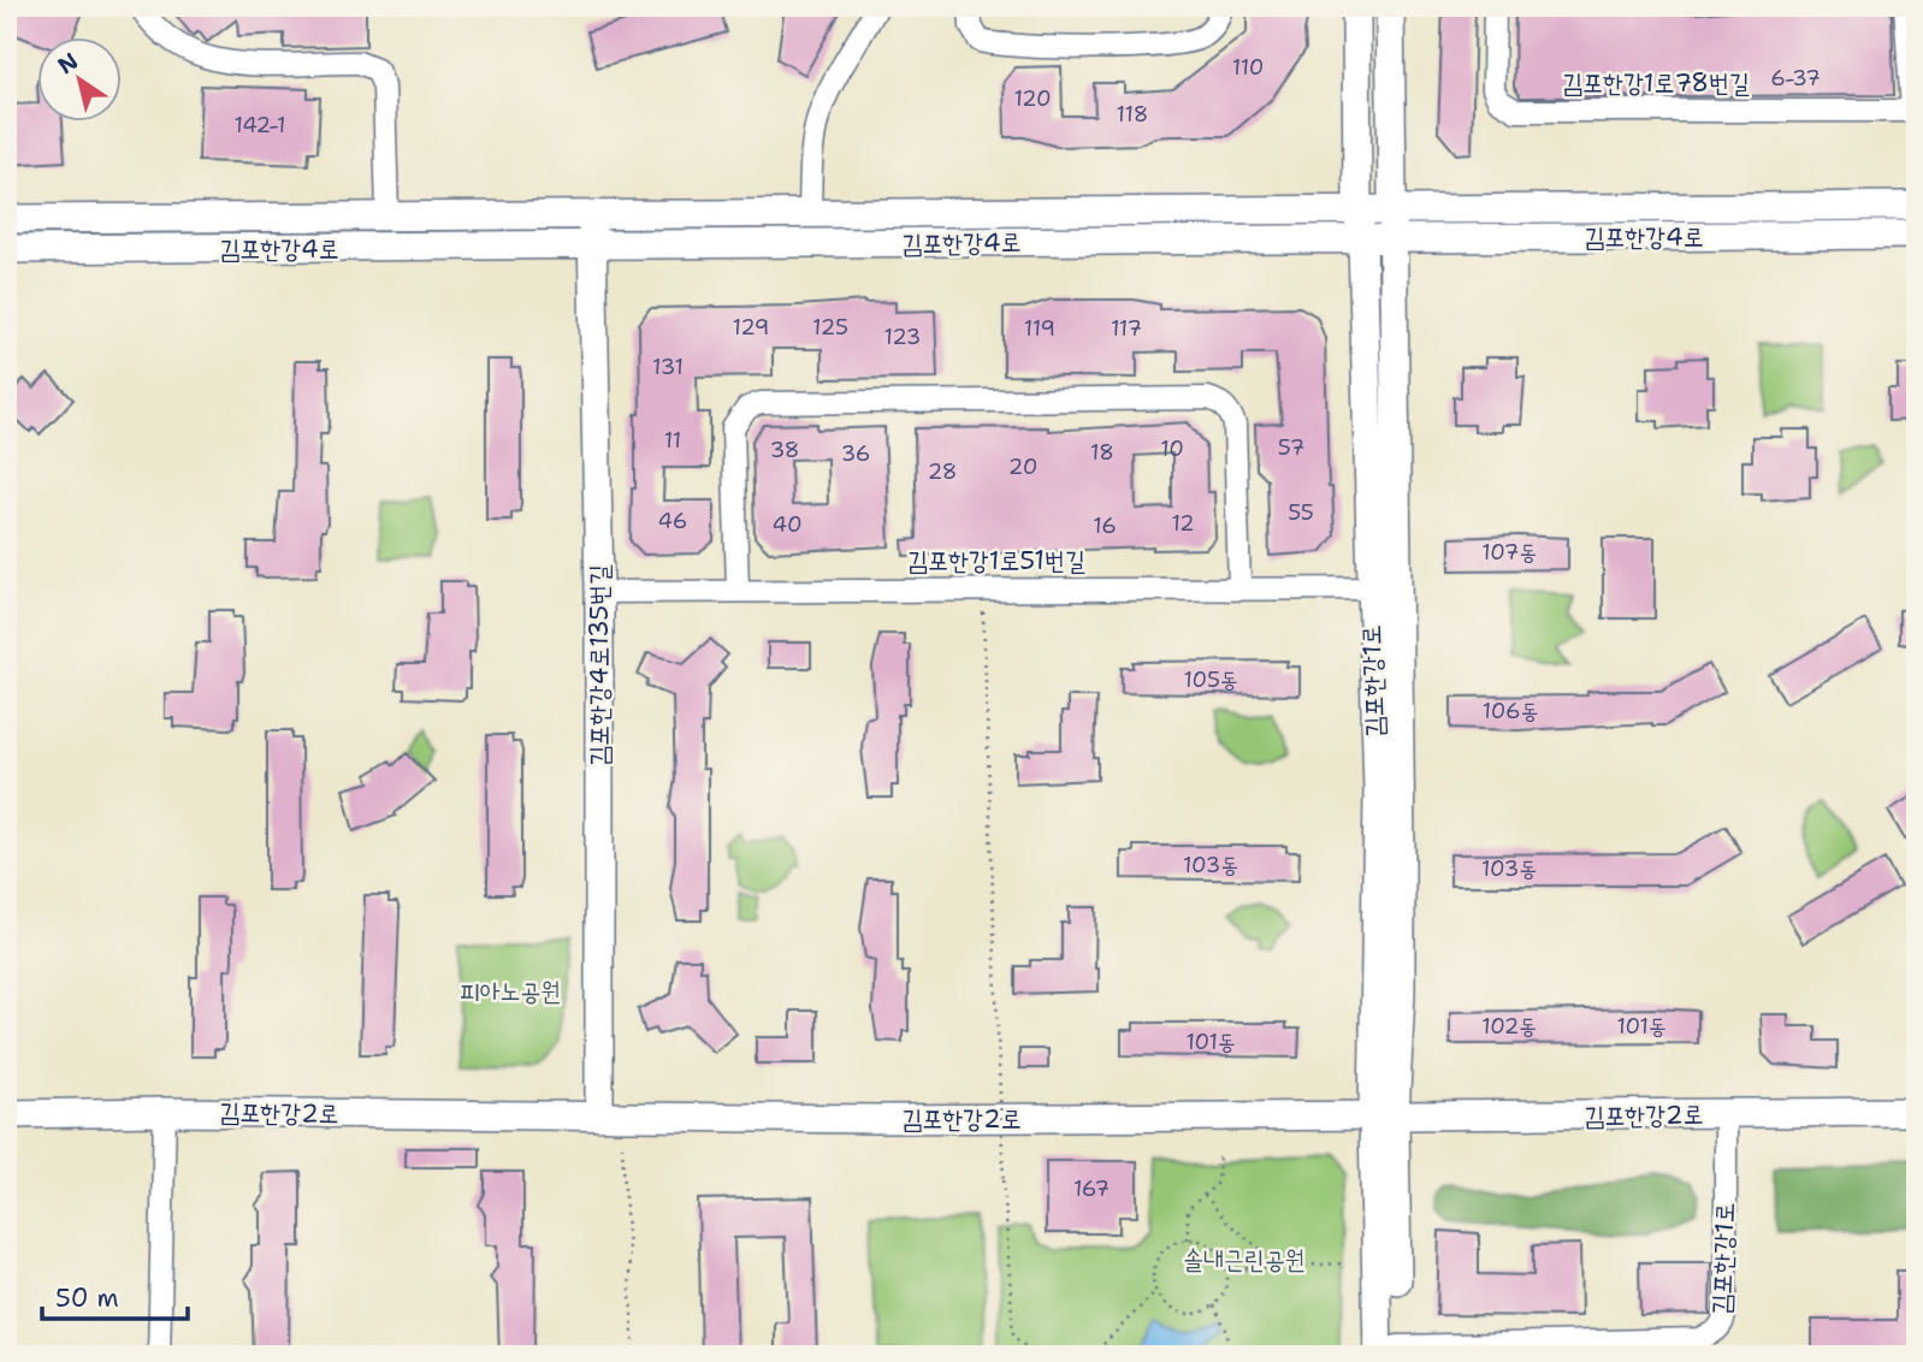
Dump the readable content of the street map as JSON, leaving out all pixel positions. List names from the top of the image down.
{
  "streets": {
    "street": [
      "김포한강1로78번길",
      "김포한강4로",
      "김포한강1로51번길",
      "김포한강4로135번길",
      "김포한강1로",
      "김포한강2로"
    ]
  },
  "crossings": [
    ["김포한강4로", "김포한강4로135번길"],
    ["김포한강4로", "김포한강1로"],
    ["김포한강1로51번길", "김포한강4로135번길"],
    ["김포한강1로51번길", "김포한강1로"],
    ["김포한강4로135번길", "김포한강2로"],
    ["김포한강1로", "김포한강2로"]
  ],
  "parks": ["피아노공원", "솔내근린공원"],
  "house_numbers": [
    "110",
    "6-37",
    "120",
    "118",
    "142-1",
    "129",
    "125",
    "119",
    "117",
    "123",
    "131",
    "11",
    "57",
    "10",
    "38",
    "18",
    "36",
    "20",
    "28",
    "55",
    "46",
    "12",
    "40",
    "16",
    "107동",
    "105동",
    "106동",
    "103동",
    "103동",
    "102동",
    "101동",
    "101동",
    "167"
  ],
  "scale_bar": "50 m",
  "north": "top left"
}
